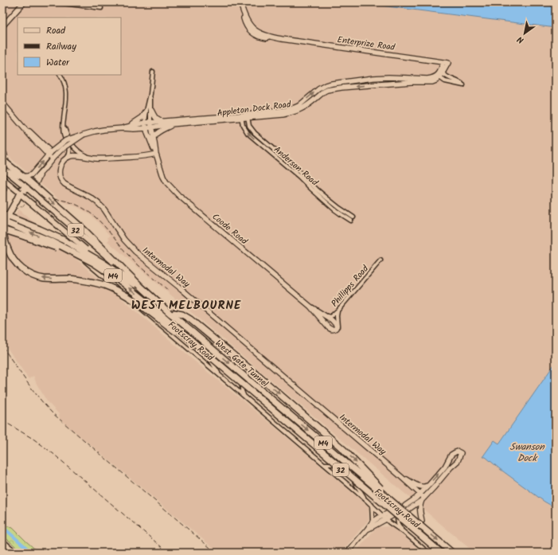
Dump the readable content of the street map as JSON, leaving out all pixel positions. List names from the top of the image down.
{
  "streets": {
    "highway": ["M4", "West Gate Tunnel"],
    "main road": ["Appleton Dock Road", "32", "Footscray Road"],
    "street": [
      "Enterprize Road",
      "Anderson Road",
      "Coode Road",
      "Intermodal Way",
      "Phillipps Road"
    ]
  },
  "crossings": [
    ["Enterprize Road", "Appleton Dock Road"],
    ["Appleton Dock Road", "Anderson Road"],
    ["Appleton Dock Road", "Coode Road"],
    ["Appleton Dock Road", "32"],
    ["Coode Road", "Phillipps Road"],
    ["Footscray Road", "West Gate Tunnel"]
  ],
  "districts": ["WEST MELBOURNE"],
  "water": ["Swanson Dock"],
  "legend": ["Road", "Railway", "Water"],
  "north": "bottom left"
}
